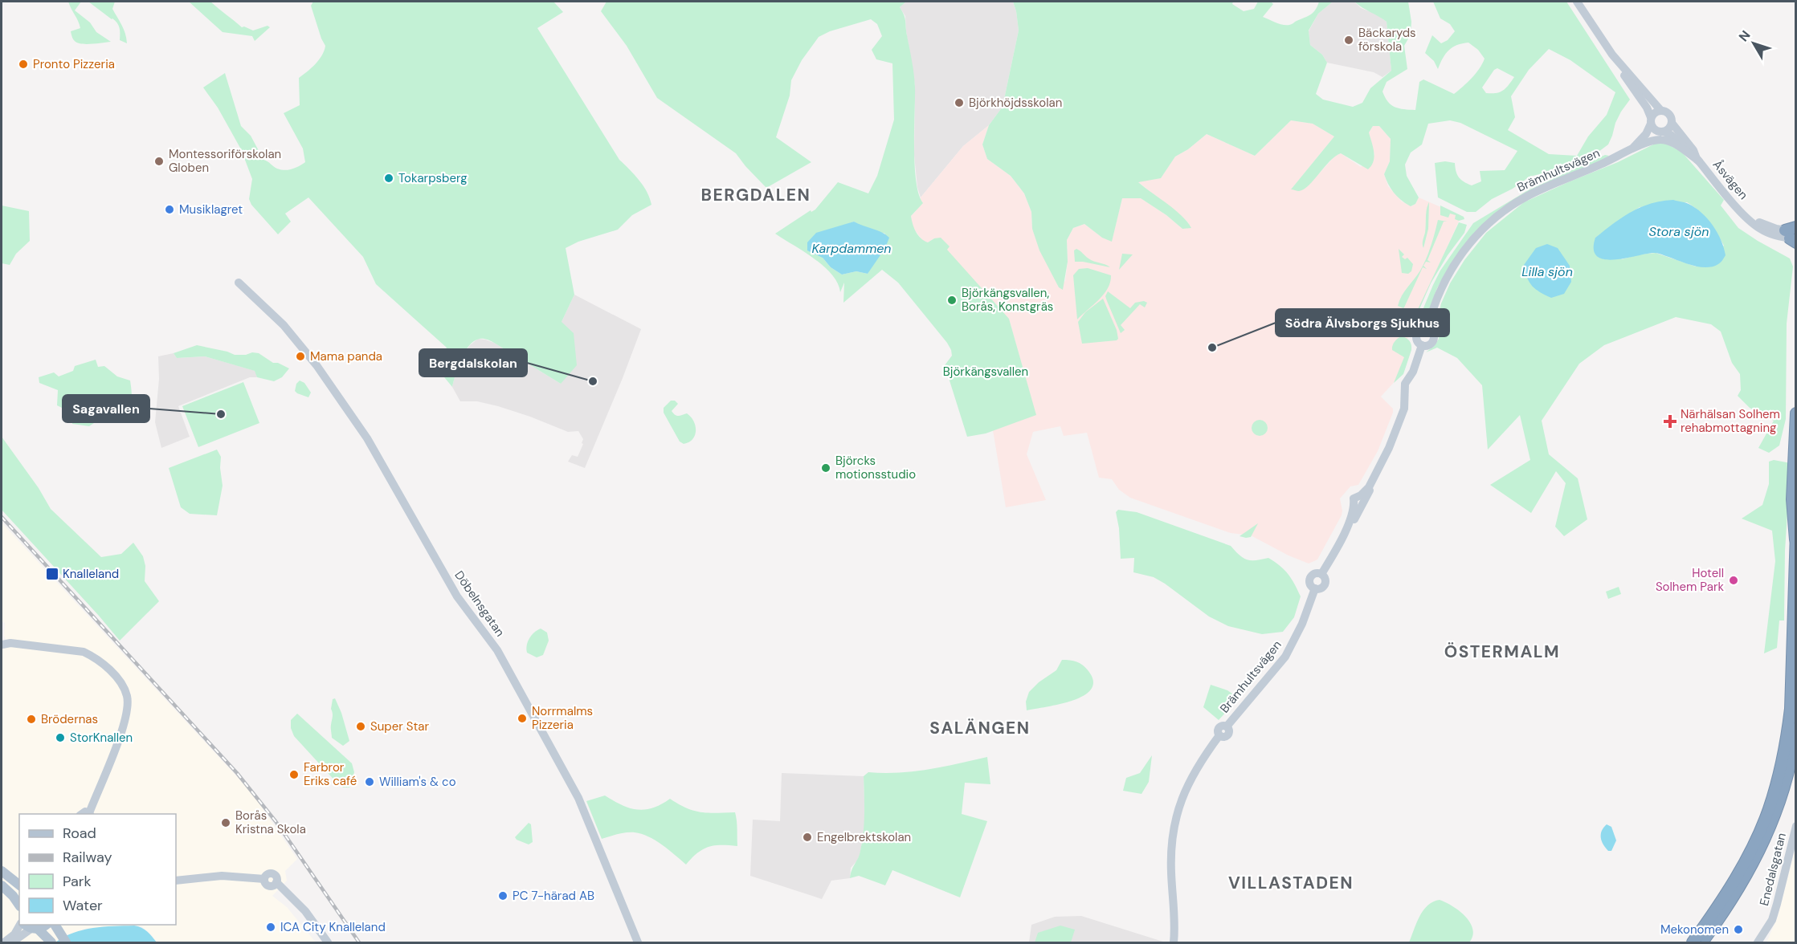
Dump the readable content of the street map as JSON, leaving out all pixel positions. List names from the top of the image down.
{
  "streets": {
    "street": [
      "Brämhultsvägen",
      "Åsvägen",
      "Döbelnsgatan",
      "Enedalsgatan"
    ]
  },
  "crossings": [
    ["Brämhultsvägen", "Åsvägen"]
  ],
  "districts": [
    "BERGDALEN",
    "ÖSTERMALM",
    "SALÄNGEN",
    "VILLASTADEN"
  ],
  "water": ["Stora sjön", "Karpdammen", "Lilla sjön"],
  "parks": ["Björkängsvallen"],
  "places": {
    "other": [
      "Bäckaryds förskola",
      "Pronto Pizzeria",
      "Björkhöjdsskolan",
      "Montessoriförskolan Globen",
      "Tokarpsberg",
      "Musiklagret",
      "Björkängsvallen, Borås, Konstgräs",
      "Södra Älvsborgs Sjukhus",
      "Mama panda",
      "Bergdalskolan",
      "Sagavallen",
      "Björcks motionsstudio",
      "Hotell Solhem Park",
      "Norrmalms Pizzeria",
      "Brödernas",
      "Super Star",
      "StorKnallen",
      "Farbror Eriks café",
      "William's & co",
      "Borås Kristna Skola",
      "Engelbrektskolan",
      "PC 7-härad AB",
      "ICA City Knalleland",
      "Mekonomen"
    ],
    "health": ["Närhälsan Solhem rehabmottagning"],
    "transit": ["Knalleland"]
  },
  "legend": [
    "Road",
    "Railway",
    "Park",
    "Water"
  ],
  "north": "top left"
}
